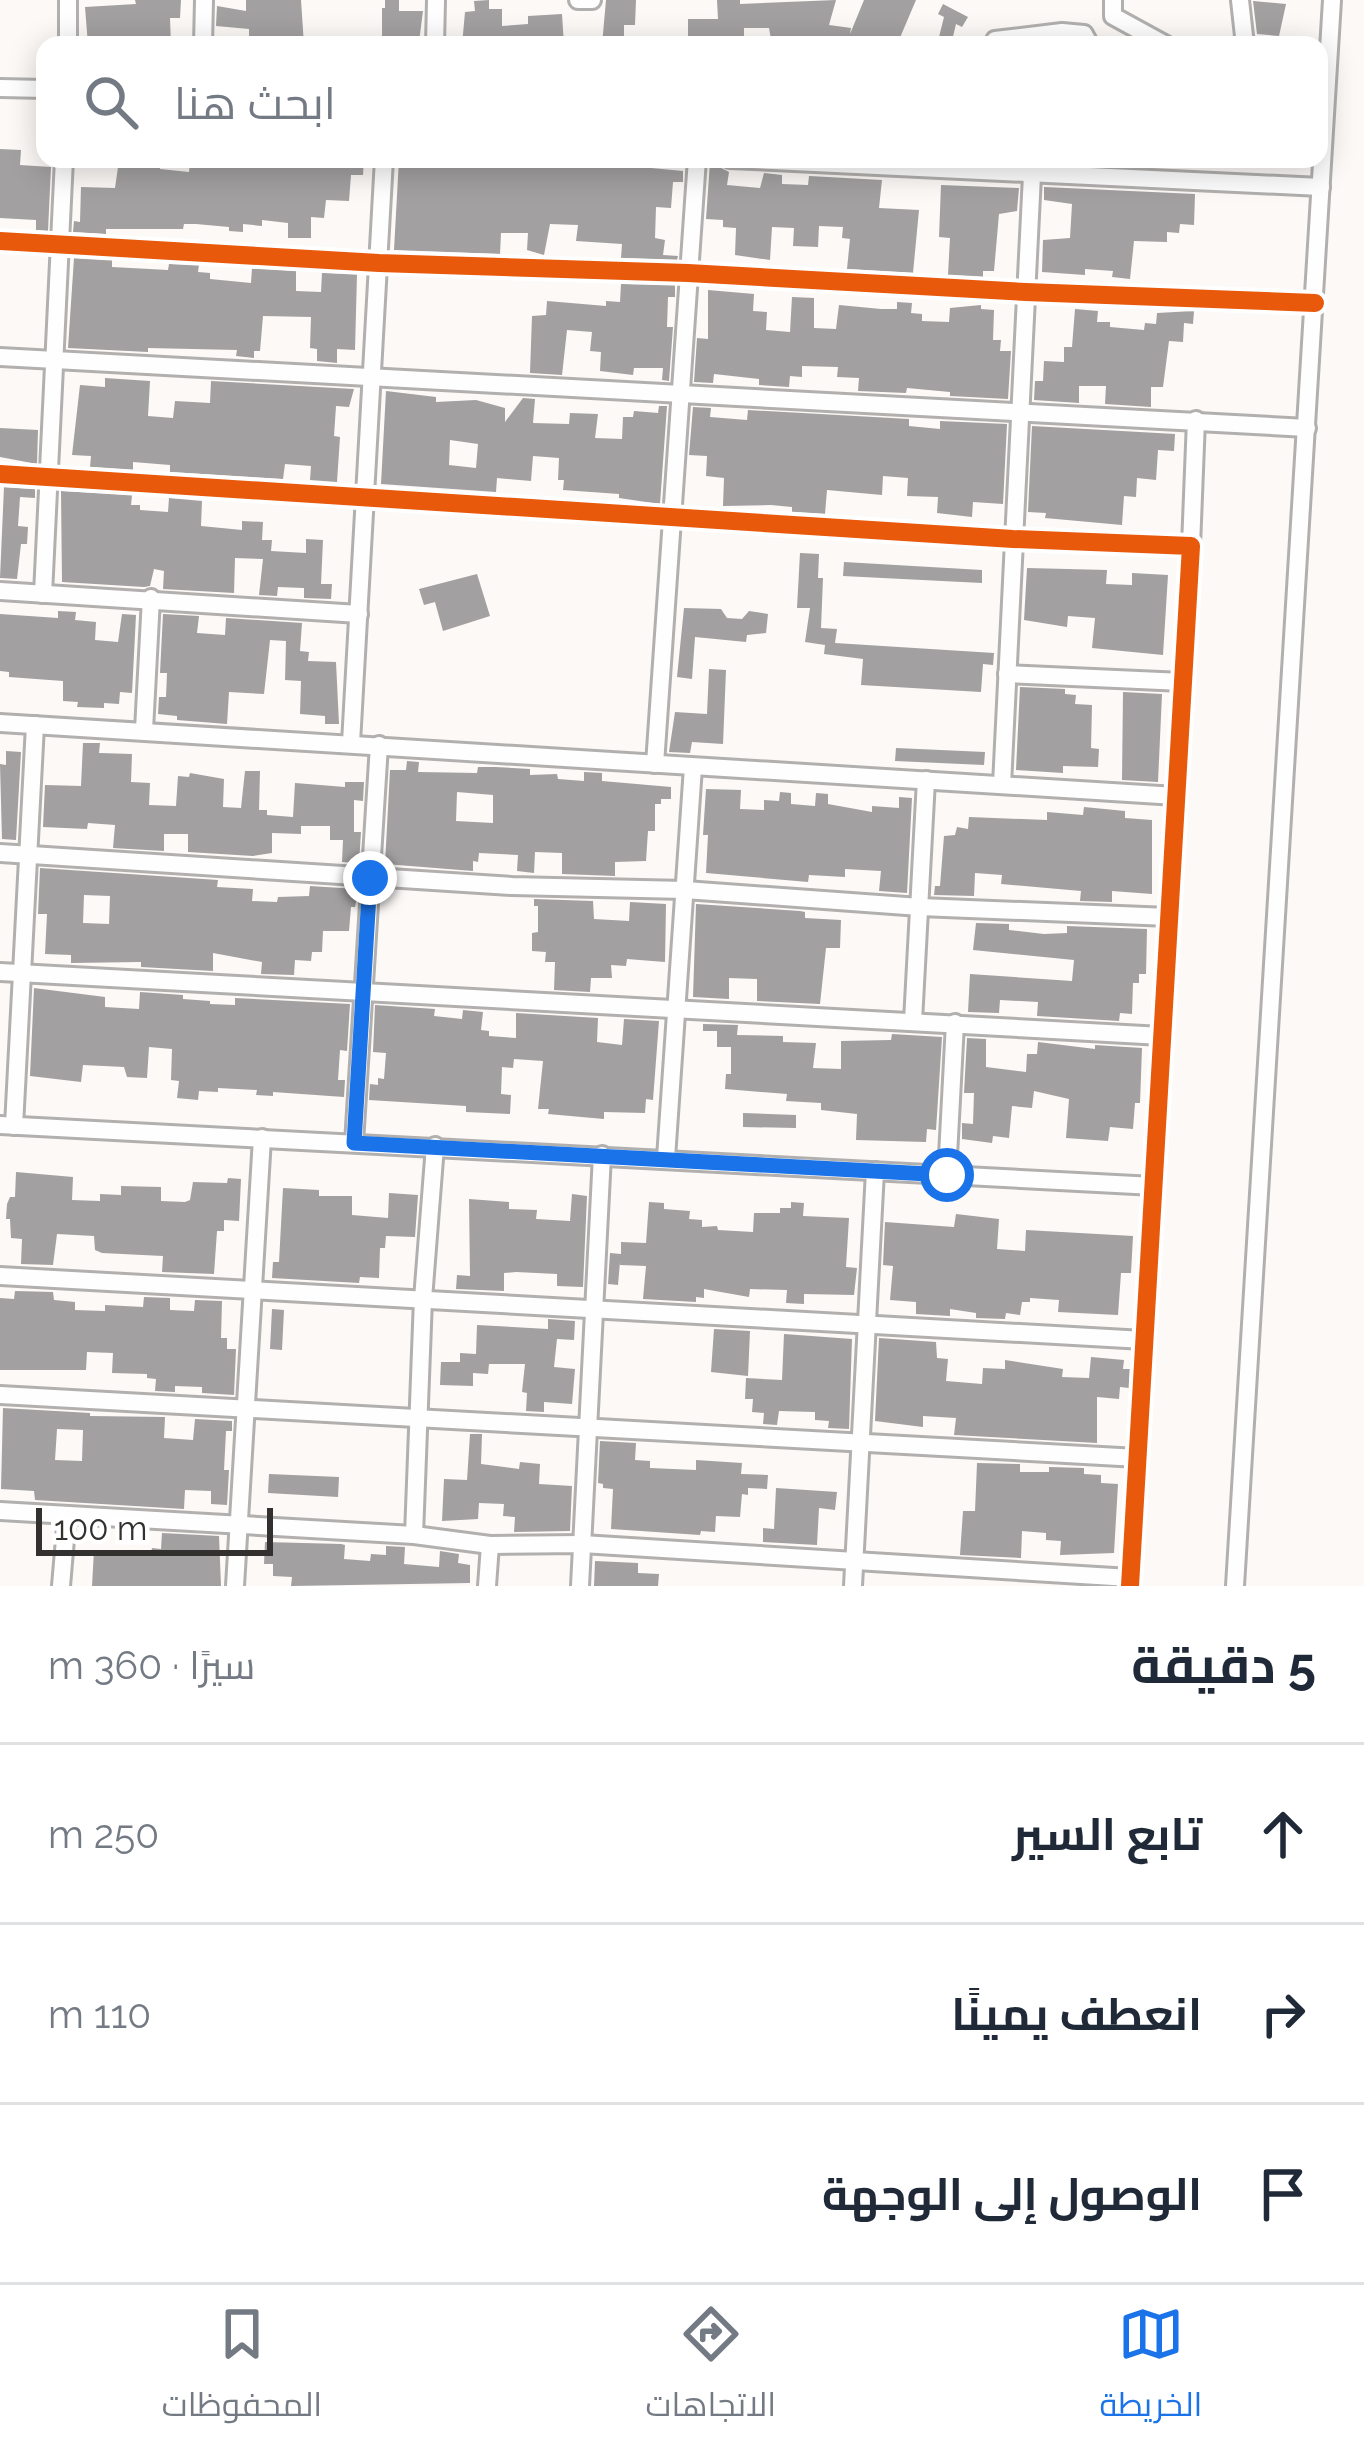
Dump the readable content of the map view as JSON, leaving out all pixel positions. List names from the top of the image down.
{
  "scale_bar": "100 m",
  "page": {
    "search": "ابحث هنا",
    "scale": "100 m",
    "heading": ["5 دقيقة", "سيرًا · 360 m"],
    "list": [
      ["تابع السير", "250 m"],
      ["انعطف يمينًا", "110 m"],
      "الوصول إلى الوجهة"
    ],
    "nav": ["الخريطة", "الاتجاهات", "المحفوظات"]
  }
}
